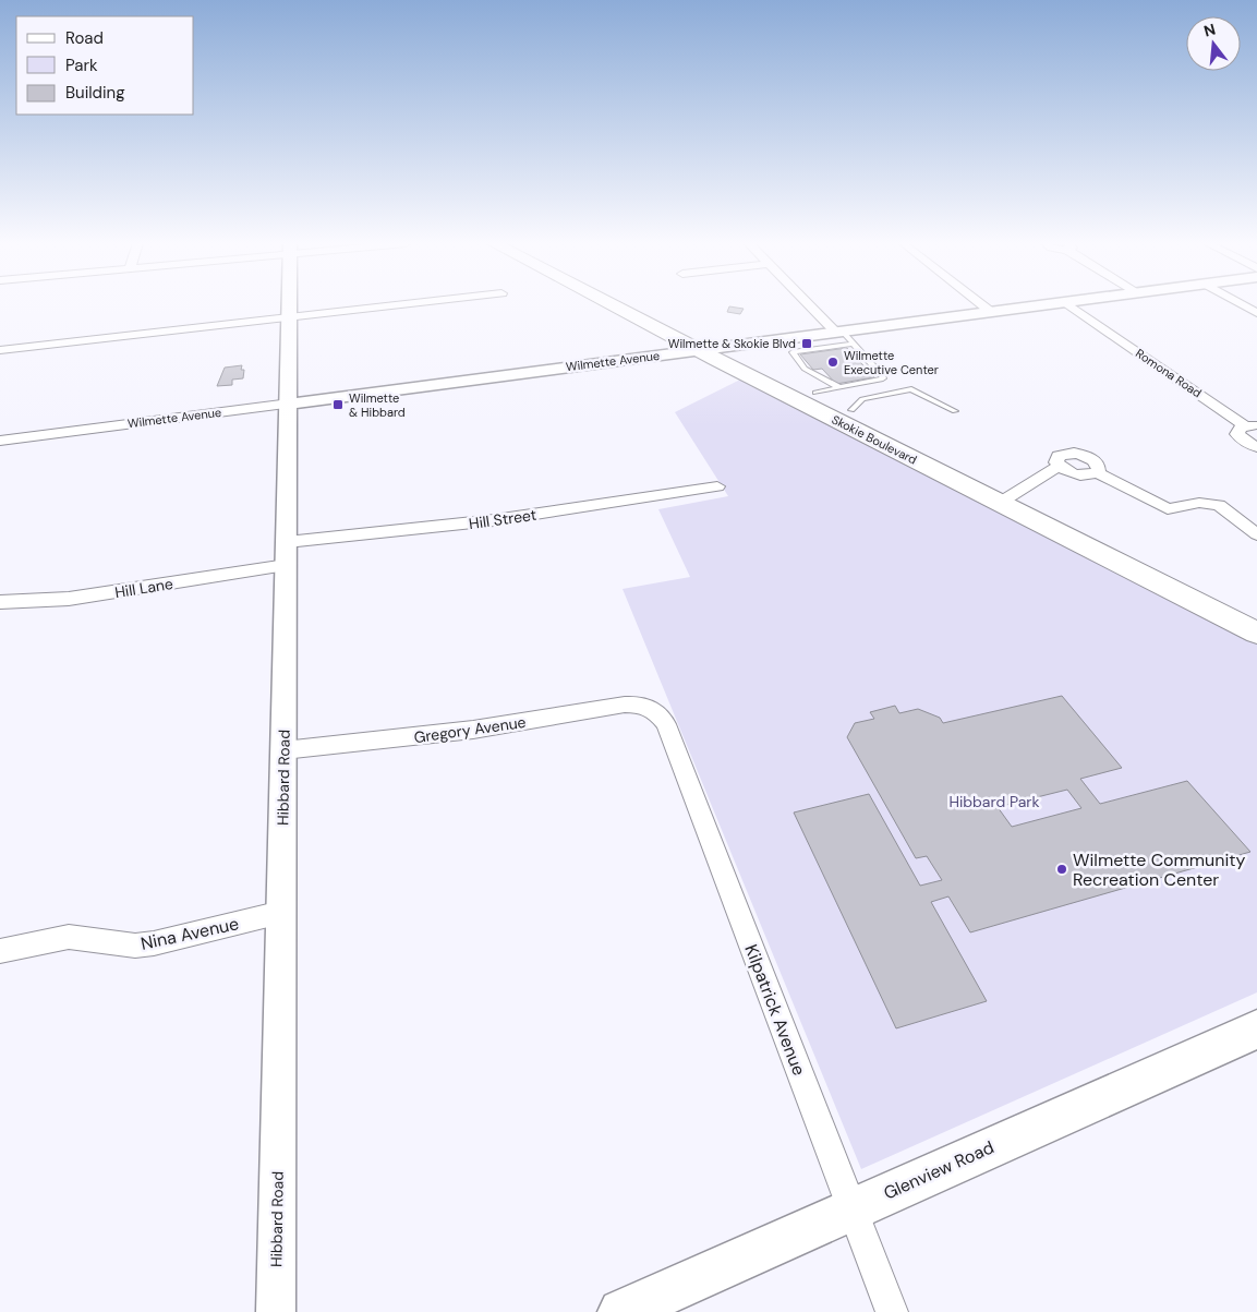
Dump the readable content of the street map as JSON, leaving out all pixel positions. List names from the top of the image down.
{
  "streets": {
    "main road": ["Skokie Boulevard", "Glenview Road"],
    "street": [
      "Wilmette Avenue",
      "Romona Road",
      "Hill Street",
      "Hill Lane",
      "Gregory Avenue",
      "Hibbard Road",
      "Nina Avenue",
      "Kilpatrick Avenue"
    ]
  },
  "crossings": [
    ["Wilmette Avenue", "Skokie Boulevard"],
    ["Wilmette Avenue", "Hibbard Road"],
    ["Hill Street", "Hill Lane"],
    ["Hill Street", "Hibbard Road"],
    ["Hill Lane", "Hibbard Road"],
    ["Gregory Avenue", "Hibbard Road"],
    ["Gregory Avenue", "Kilpatrick Avenue"],
    ["Hibbard Road", "Nina Avenue"],
    ["Kilpatrick Avenue", "Glenview Road"]
  ],
  "parks": ["Hibbard Park"],
  "places": {
    "transit": ["Wilmette & Skokie Blvd", "Wilmette & Hibbard"],
    "other": ["Wilmette Executive Center", "Wilmette Community Recreation Center"]
  },
  "legend": ["Road", "Park", "Building"],
  "north": "top"
}
